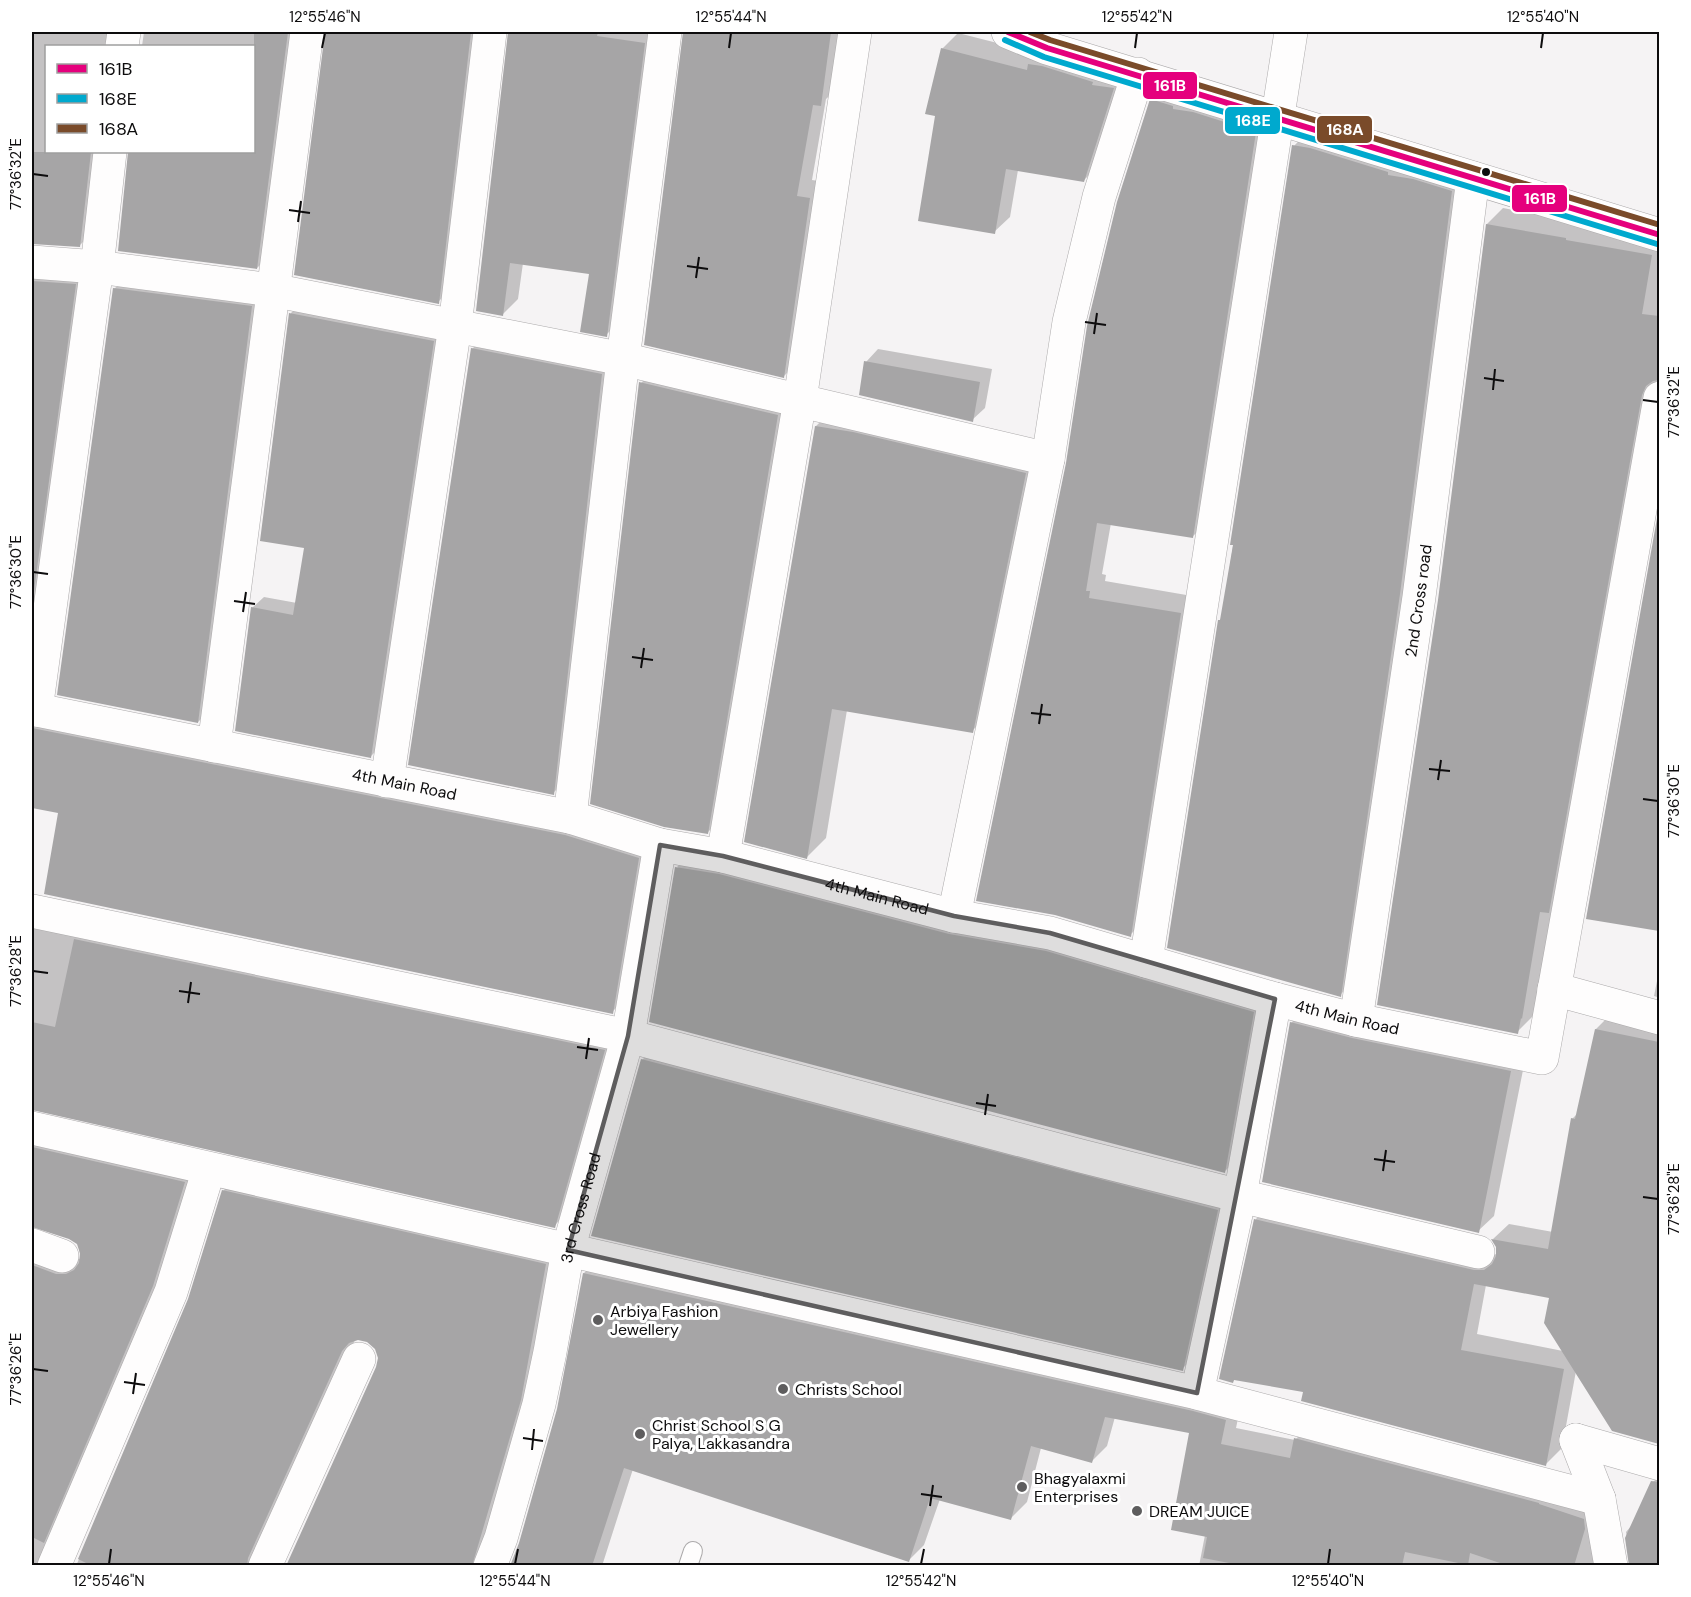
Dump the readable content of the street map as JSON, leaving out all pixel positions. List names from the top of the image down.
{
  "streets": {
    "street": ["2nd Cross road", "4th Main Road", "3rd Cross Road"]
  },
  "crossings": [
    ["2nd Cross road", "4th Main Road"],
    ["4th Main Road", "3rd Cross Road"]
  ],
  "places": [
    "Arbiya Fashion Jewellery",
    "Christs School",
    "Christ School S G Palya, Lakkasandra",
    "Bhagyalaxmi Enterprises",
    "DREAM JUICE"
  ],
  "lines": ["transit line 161B", "transit line 168A", "transit line 168E"],
  "legend": ["161B", "168E", "168A"],
  "coordinates": [
    "12°55'46\"N",
    "12°55'44\"N",
    "12°55'42\"N",
    "12°55'40\"N",
    "77°36'32\"E",
    "77°36'30\"E",
    "77°36'28\"E",
    "77°36'26\"E"
  ]
}
